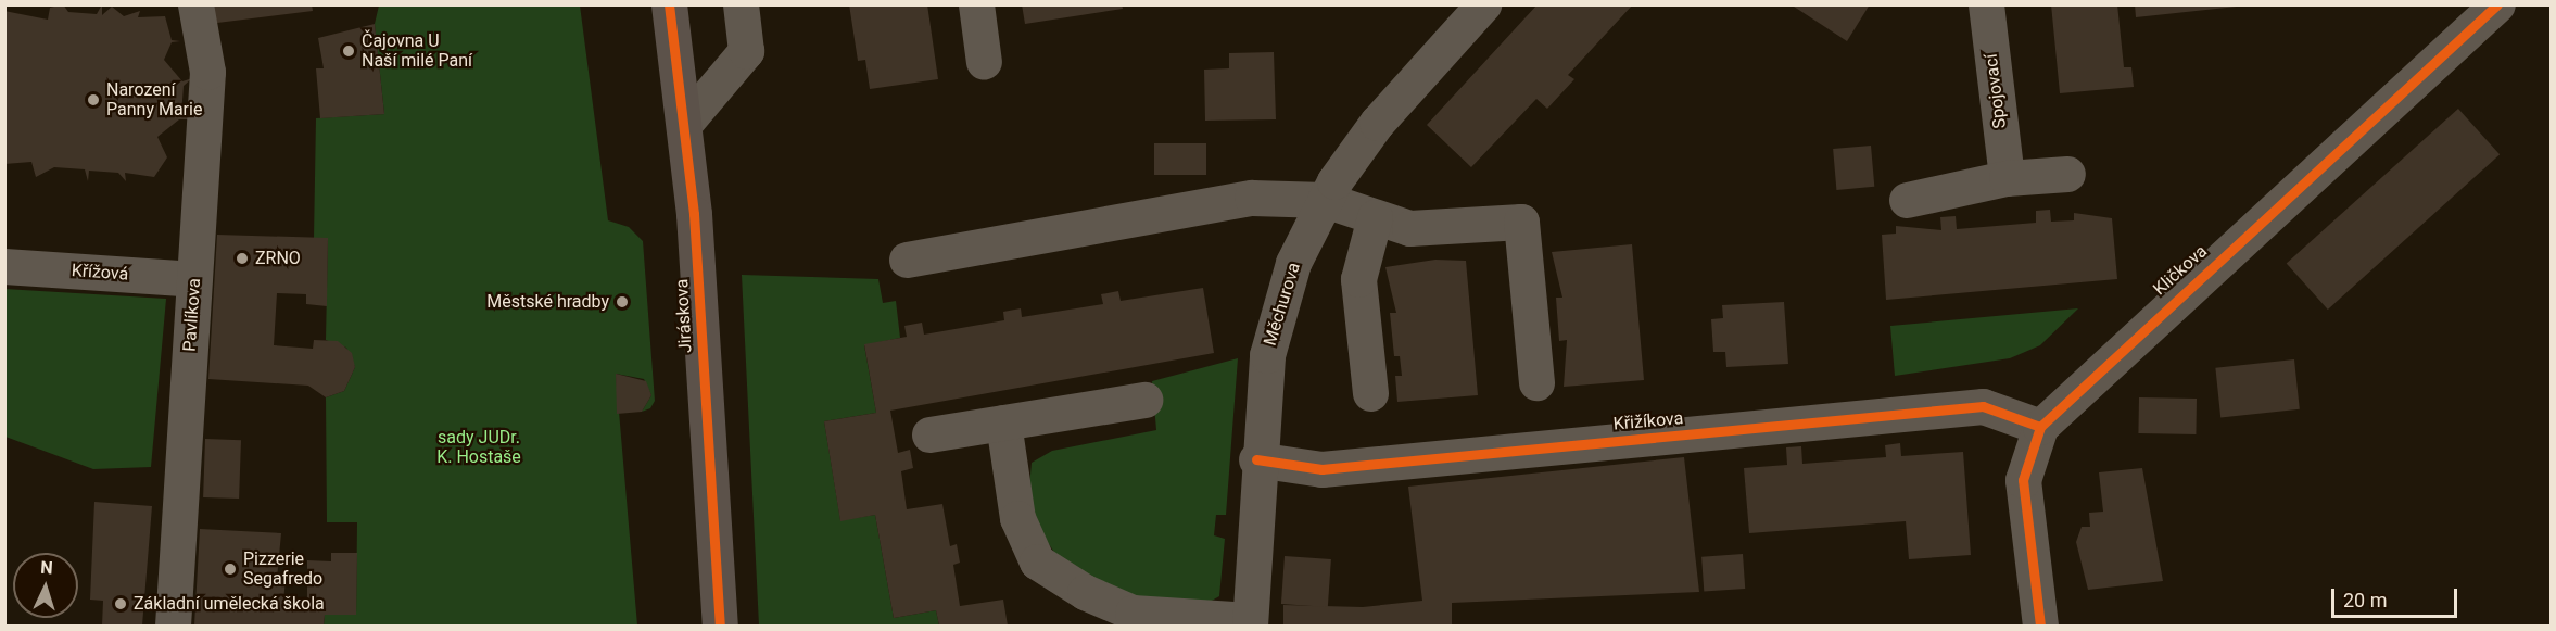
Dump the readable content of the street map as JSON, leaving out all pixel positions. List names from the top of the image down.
{
  "streets": {
    "main road": ["Jiráskova"],
    "street": [
      "Spojovací",
      "Kličkova",
      "Křížová",
      "Měchurova",
      "Pavlíkova",
      "Křižíkova"
    ]
  },
  "crossings": [
    ["Kličkova", "Křižíkova"],
    ["Křížová", "Pavlíkova"],
    ["Měchurova", "Křižíkova"]
  ],
  "parks": ["sady JUDr. K. Hostaše"],
  "places": [
    "Čajovna U Naší milé Paní",
    "Narození Panny Marie",
    "ZRNO",
    "Městské hradby",
    "Pizzerie Segafredo",
    "Základní umělecká škola"
  ],
  "scale_bar": "20 m",
  "north": "top"
}
